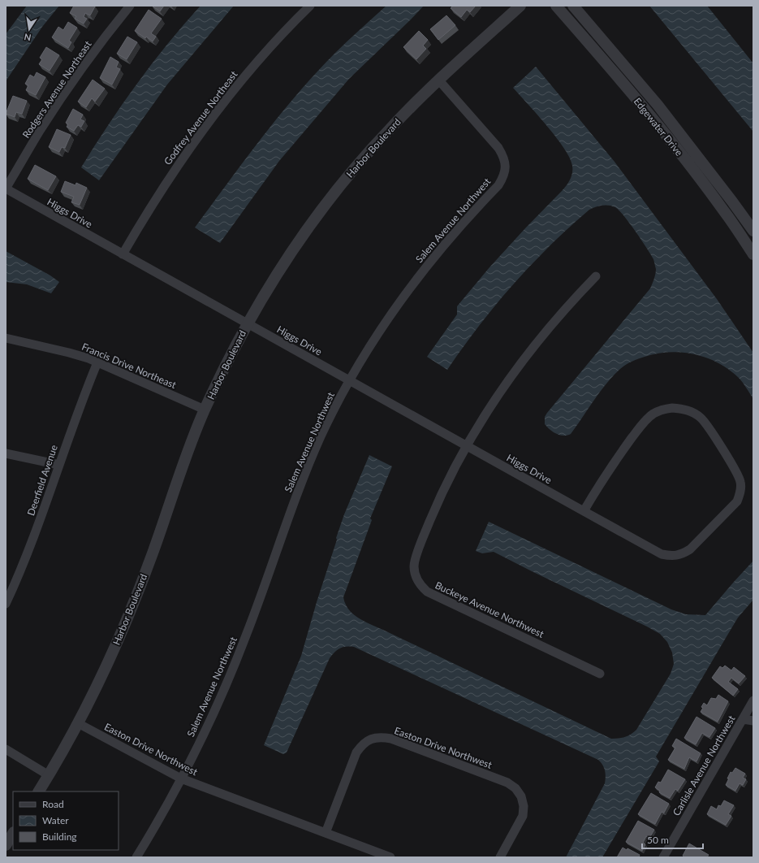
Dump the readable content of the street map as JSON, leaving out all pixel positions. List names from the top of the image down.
{
  "streets": {
    "street": [
      "Rodgers Avenue Northeast",
      "Godfrey Avenue Northeast",
      "Edgewater Drive",
      "Harbor Boulevard",
      "Higgs Drive",
      "Salem Avenue Northwest",
      "Francis Drive Northeast",
      "Deerfield Avenue",
      "Buckeye Avenue Northwest",
      "Easton Drive Northwest",
      "Carlisle Avenue Northwest"
    ]
  },
  "crossings": [
    ["Rodgers Avenue Northeast", "Higgs Drive"],
    ["Godfrey Avenue Northeast", "Higgs Drive"],
    ["Harbor Boulevard", "Higgs Drive"],
    ["Harbor Boulevard", "Salem Avenue Northwest"],
    ["Harbor Boulevard", "Francis Drive Northeast"],
    ["Harbor Boulevard", "Easton Drive Northwest"],
    ["Higgs Drive", "Salem Avenue Northwest"],
    ["Higgs Drive", "Buckeye Avenue Northwest"],
    ["Salem Avenue Northwest", "Easton Drive Northwest"],
    ["Francis Drive Northeast", "Deerfield Avenue"]
  ],
  "legend": ["Road", "Water", "Building"],
  "scale_bar": "50 m",
  "north": "bottom"
}
